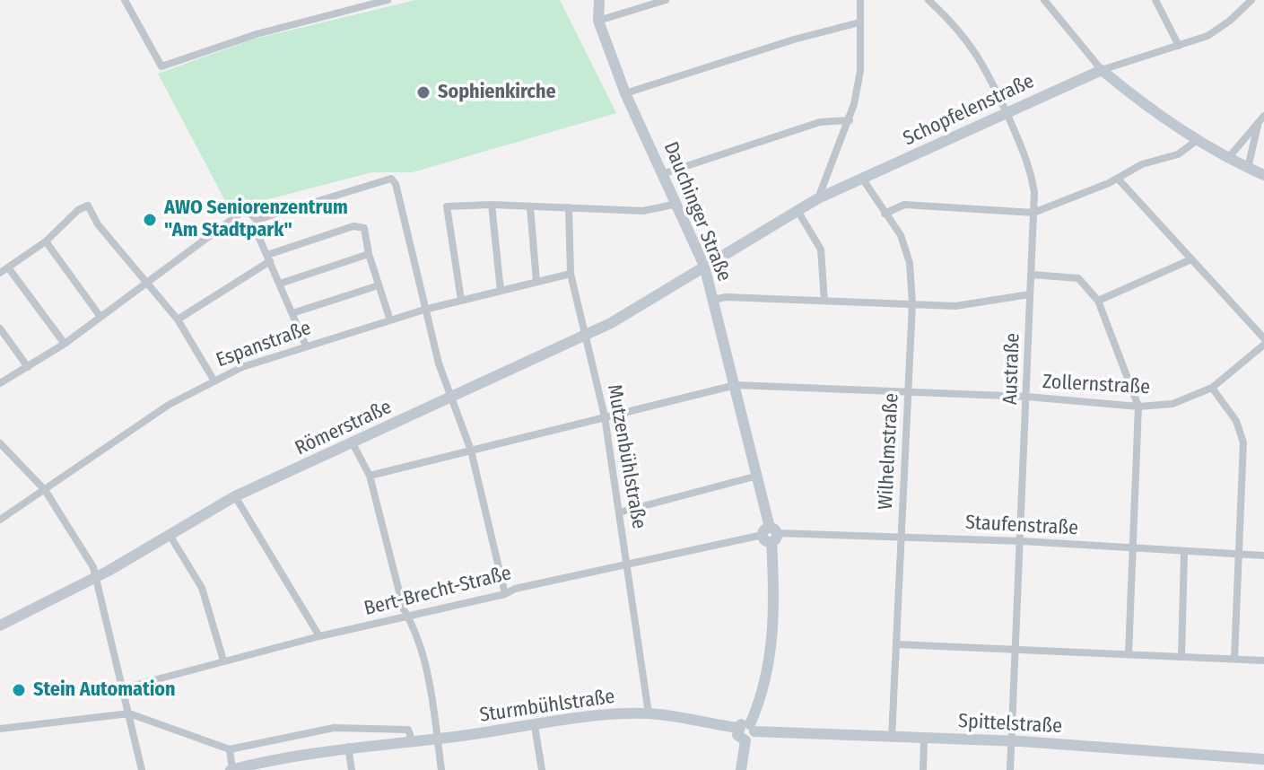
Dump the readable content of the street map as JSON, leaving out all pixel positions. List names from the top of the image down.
{
  "streets": {
    "main road": [
      "Schopfelenstraße",
      "Dauchinger Straße",
      "Römerstraße",
      "Sturmbühlstraße",
      "Spittelstraße"
    ],
    "street": [
      "Espanstraße",
      "Austraße",
      "Zollernstraße",
      "Wilhelmstraße",
      "Mutzenbühlstraße",
      "Staufenstraße",
      "Bert-Brecht-Straße"
    ]
  },
  "crossings": [
    ["Schopfelenstraße", "Dauchinger Straße"],
    ["Schopfelenstraße", "Austraße"],
    ["Schopfelenstraße", "Römerstraße"],
    ["Schopfelenstraße", "Wilhelmstraße"],
    ["Dauchinger Straße", "Zollernstraße"],
    ["Dauchinger Straße", "Römerstraße"],
    ["Dauchinger Straße", "Staufenstraße"],
    ["Dauchinger Straße", "Bert-Brecht-Straße"],
    ["Dauchinger Straße", "Sturmbühlstraße"],
    ["Dauchinger Straße", "Spittelstraße"],
    ["Espanstraße", "Mutzenbühlstraße"],
    ["Austraße", "Zollernstraße"],
    ["Austraße", "Staufenstraße"],
    ["Austraße", "Spittelstraße"],
    ["Zollernstraße", "Wilhelmstraße"],
    ["Zollernstraße", "Mutzenbühlstraße"],
    ["Römerstraße", "Mutzenbühlstraße"],
    ["Wilhelmstraße", "Staufenstraße"],
    ["Wilhelmstraße", "Spittelstraße"],
    ["Mutzenbühlstraße", "Bert-Brecht-Straße"],
    ["Mutzenbühlstraße", "Sturmbühlstraße"],
    ["Staufenstraße", "Bert-Brecht-Straße"],
    ["Sturmbühlstraße", "Spittelstraße"]
  ],
  "places": ["Sophienkirche", "AWO Seniorenzentrum \"Am Stadtpark\"", "Stein Automation"]
}
